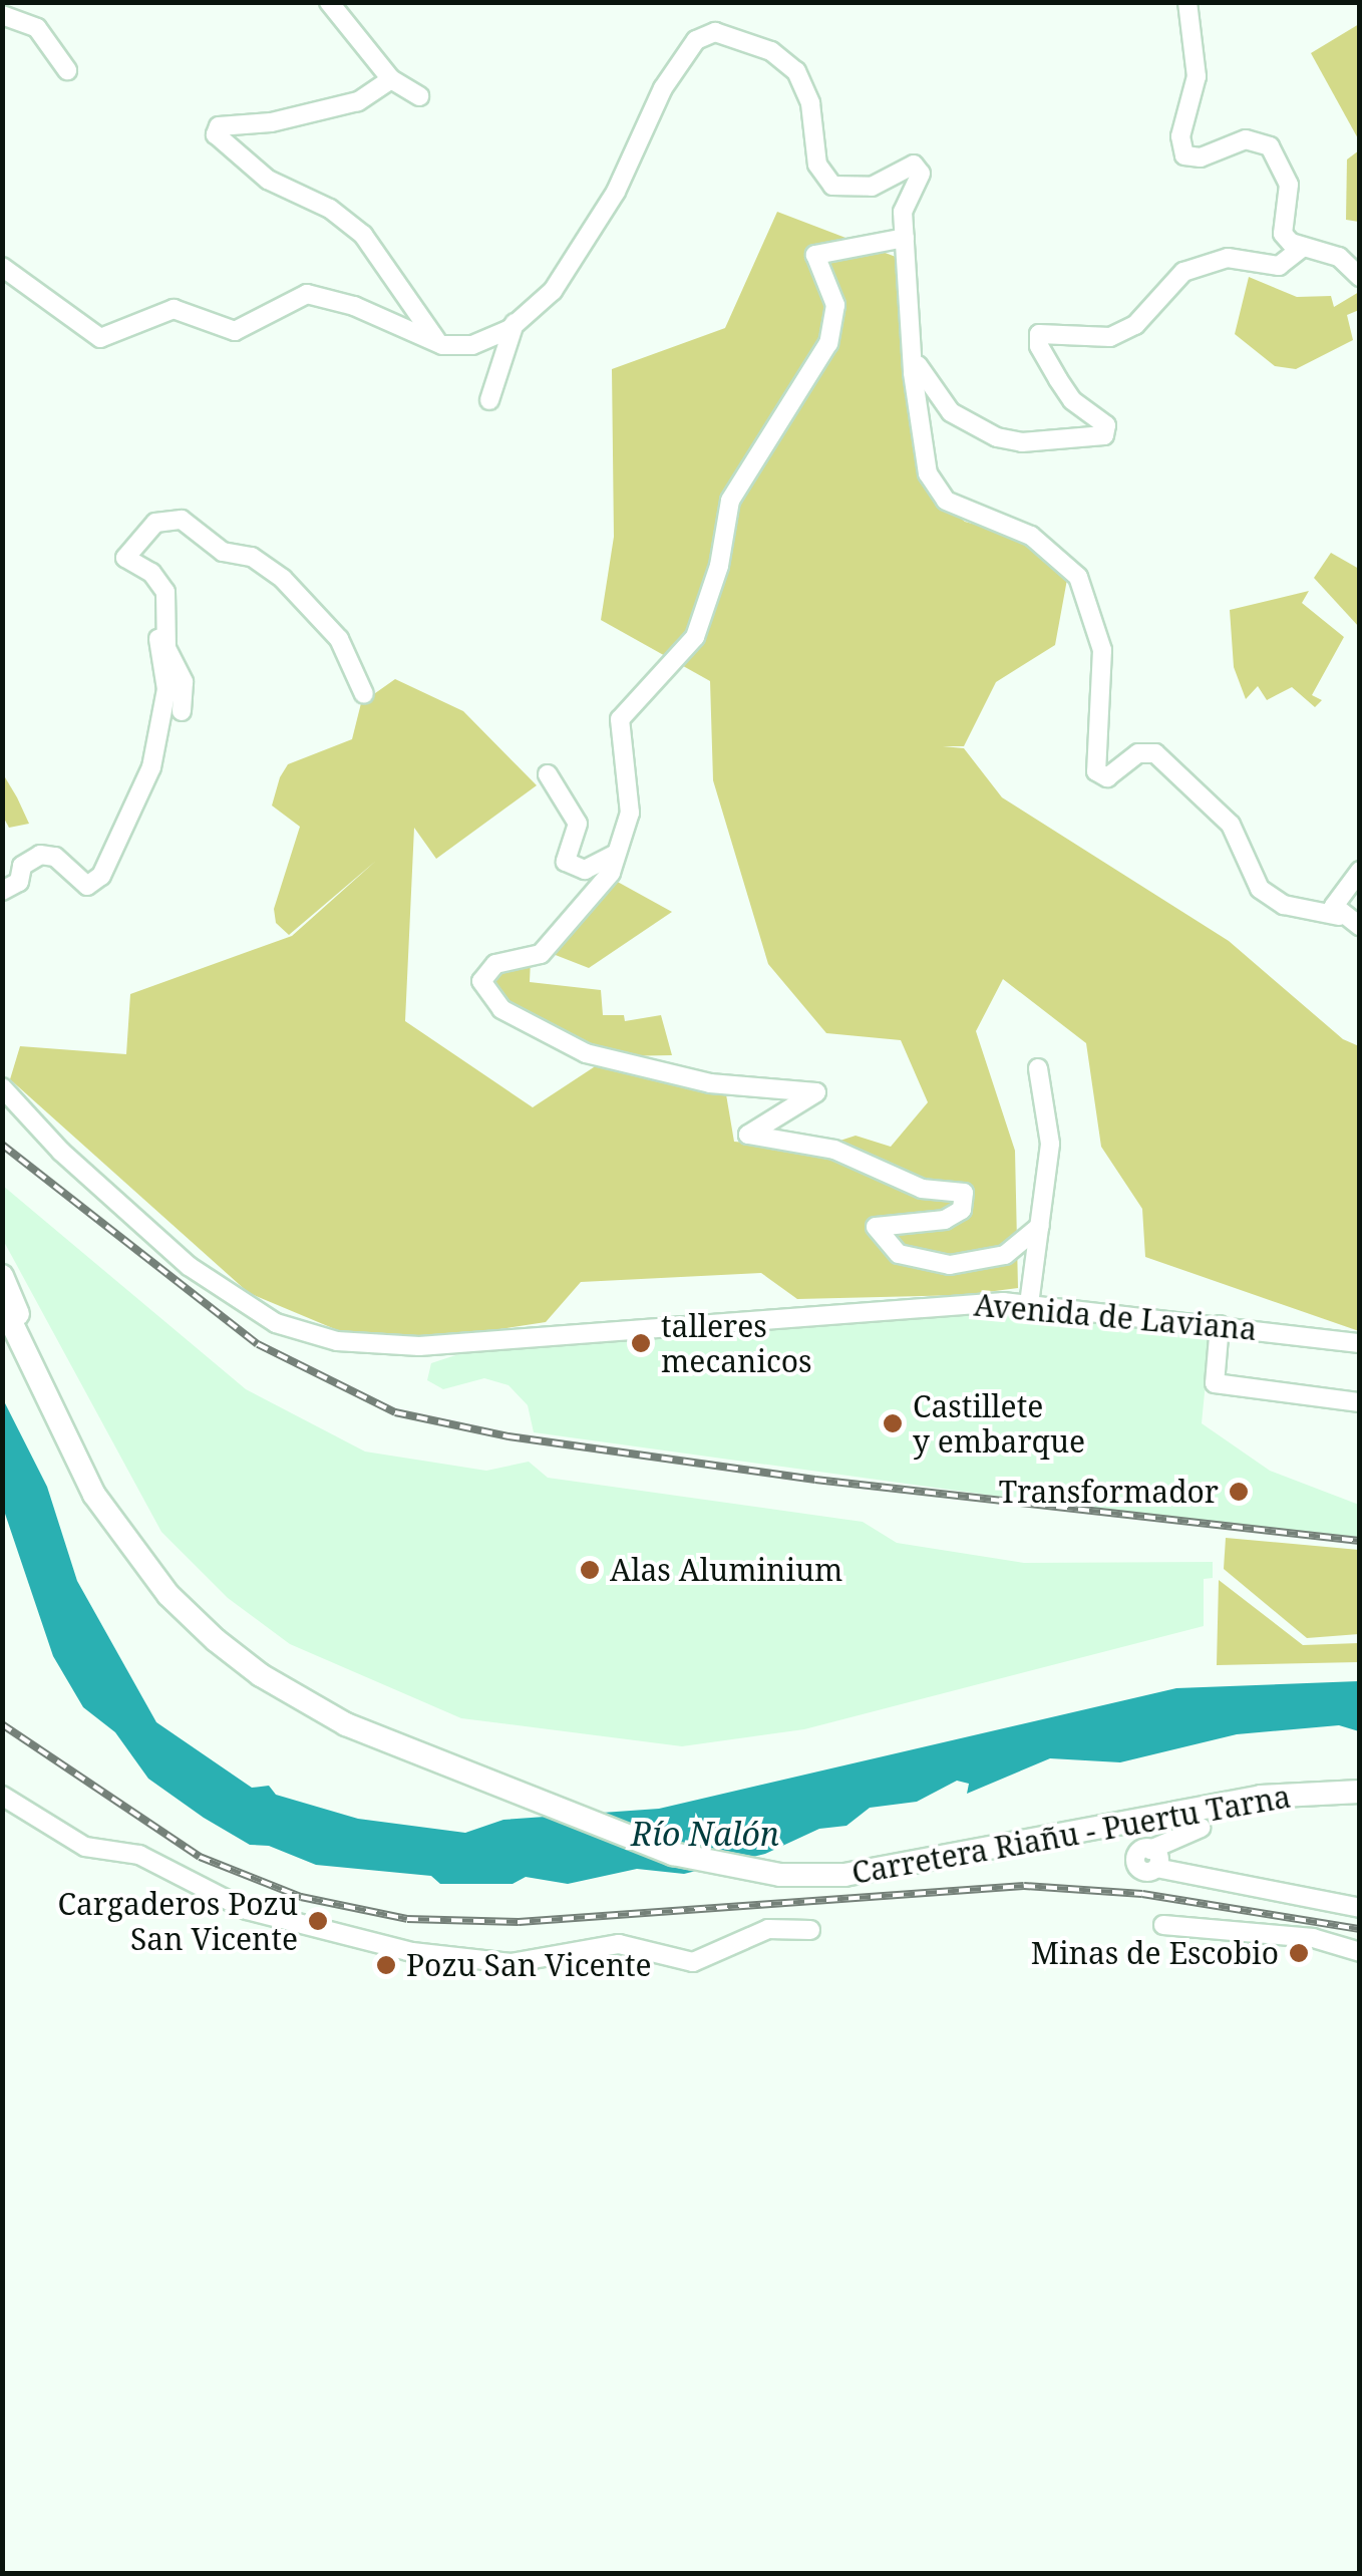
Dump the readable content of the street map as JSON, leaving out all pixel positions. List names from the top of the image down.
{
  "streets": {
    "main road": ["Carretera Riañu - Puertu Tarna"],
    "street": ["Avenida de Laviana"]
  },
  "water": ["Río Nalón"],
  "places": [
    "talleres mecanicos",
    "Castillete y embarque",
    "Transformador",
    "Alas Aluminium",
    "Cargaderos Pozu San Vicente",
    "Minas de Escobio",
    "Pozu San Vicente"
  ]
}
